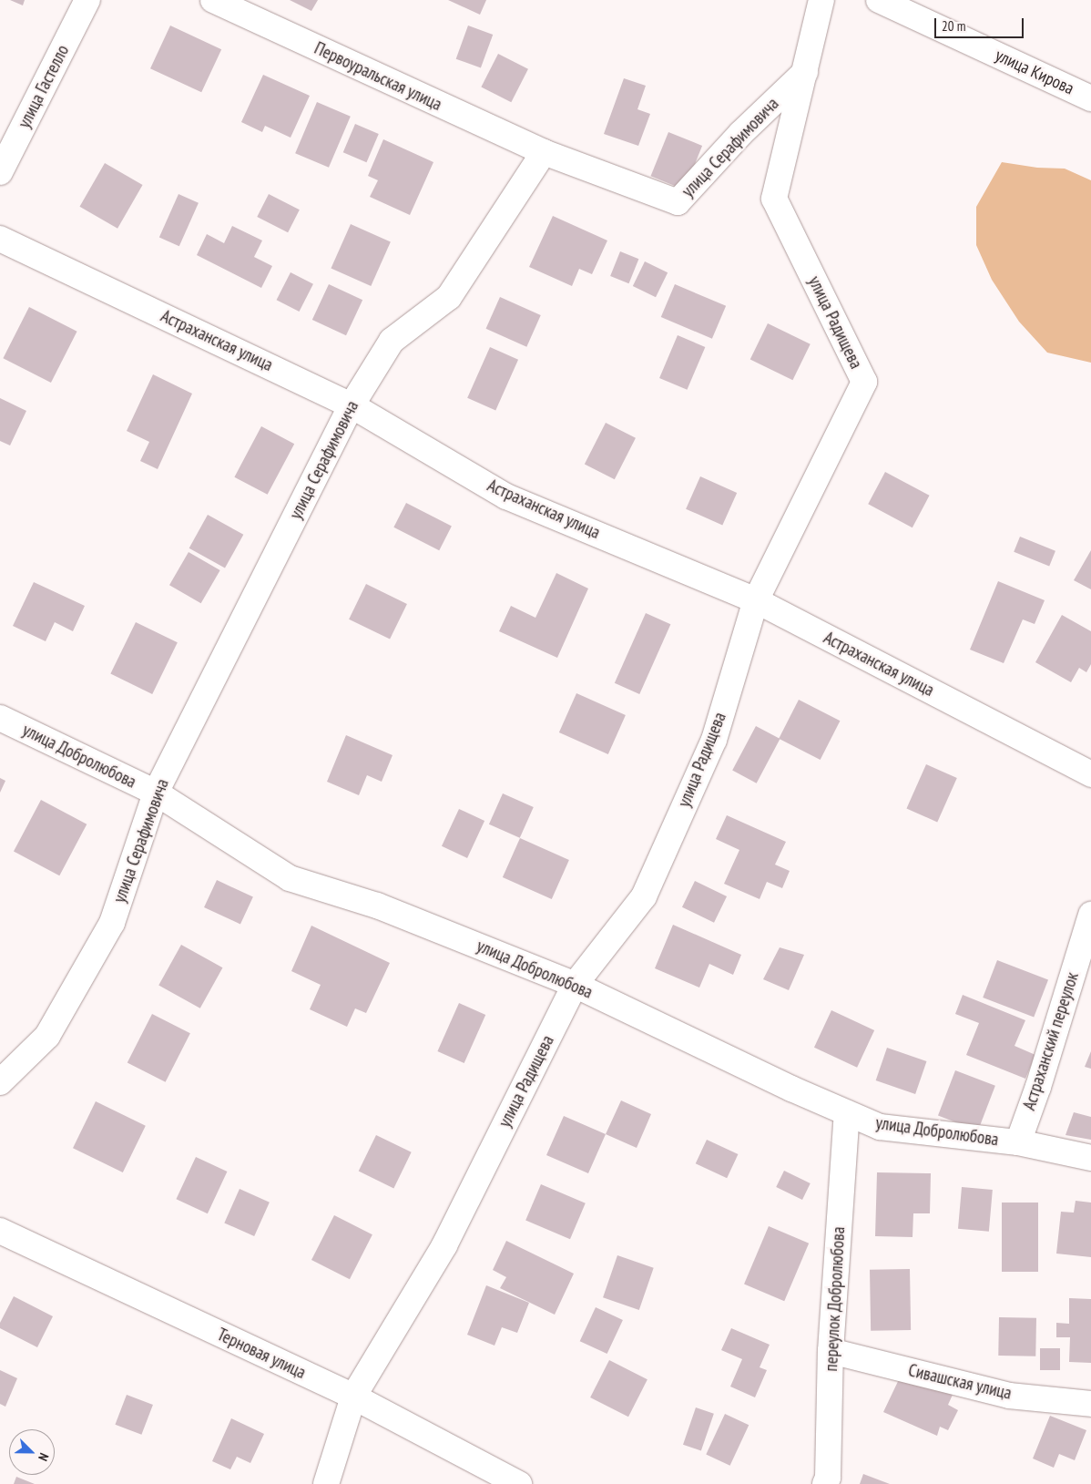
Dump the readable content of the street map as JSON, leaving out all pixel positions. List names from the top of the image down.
{
  "streets": {
    "street": [
      "улица Кирова",
      "Первоуральская улица",
      "улица Гастелло",
      "улица Серафимовича",
      "улица Радищева",
      "Астраханская улица",
      "улица Добролюбова",
      "Астраханский переулок",
      "переулок Добролюбова",
      "Терновая улица",
      "Сивашская улица"
    ]
  },
  "crossings": [
    ["Первоуральская улица", "улица Серафимовича"],
    ["улица Серафимовича", "улица Радищева"],
    ["улица Серафимовича", "Астраханская улица"],
    ["улица Серафимовича", "улица Добролюбова"],
    ["улица Радищева", "Астраханская улица"],
    ["улица Радищева", "улица Добролюбова"],
    ["улица Радищева", "Терновая улица"],
    ["улица Добролюбова", "Астраханский переулок"],
    ["улица Добролюбова", "переулок Добролюбова"],
    ["переулок Добролюбова", "Сивашская улица"]
  ],
  "scale_bar": "20 m",
  "north": "bottom right"
}
